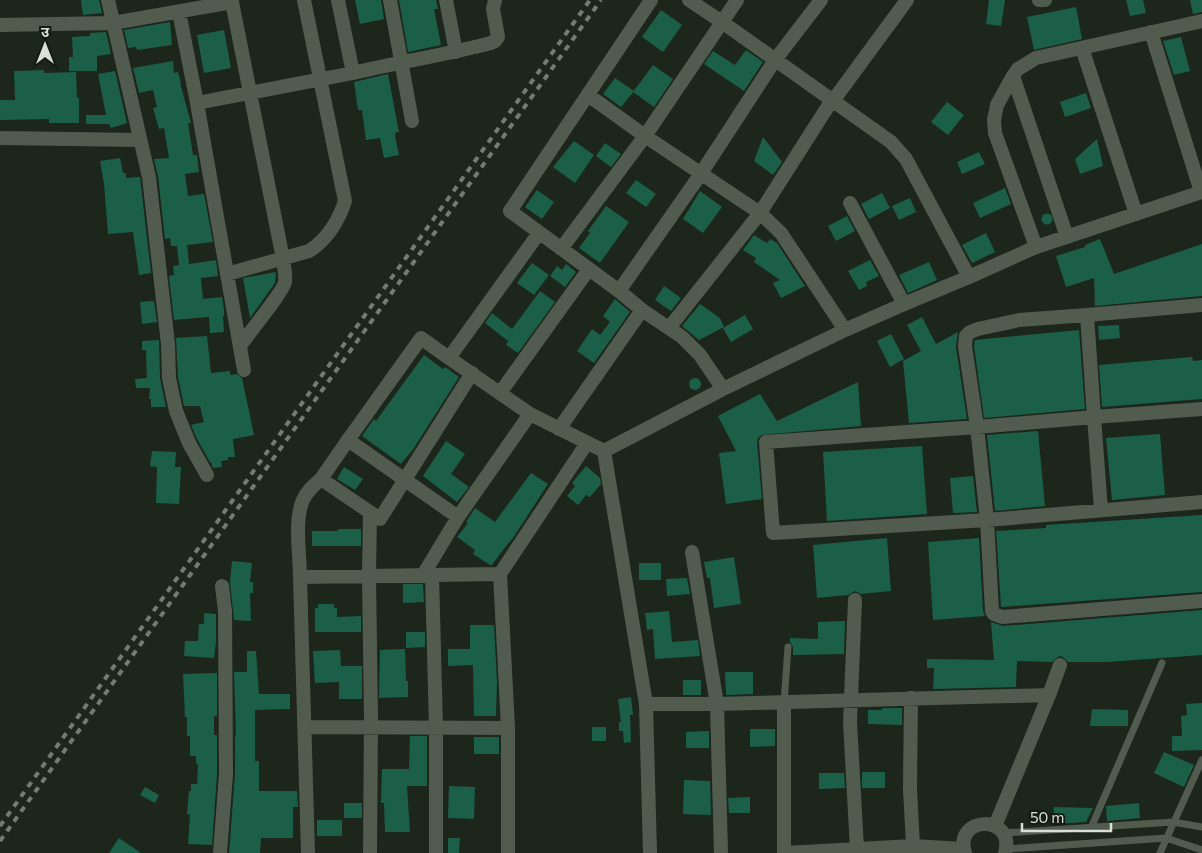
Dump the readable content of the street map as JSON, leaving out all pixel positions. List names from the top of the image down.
{
  "scale_bar": "50 m",
  "north": "top"
}
